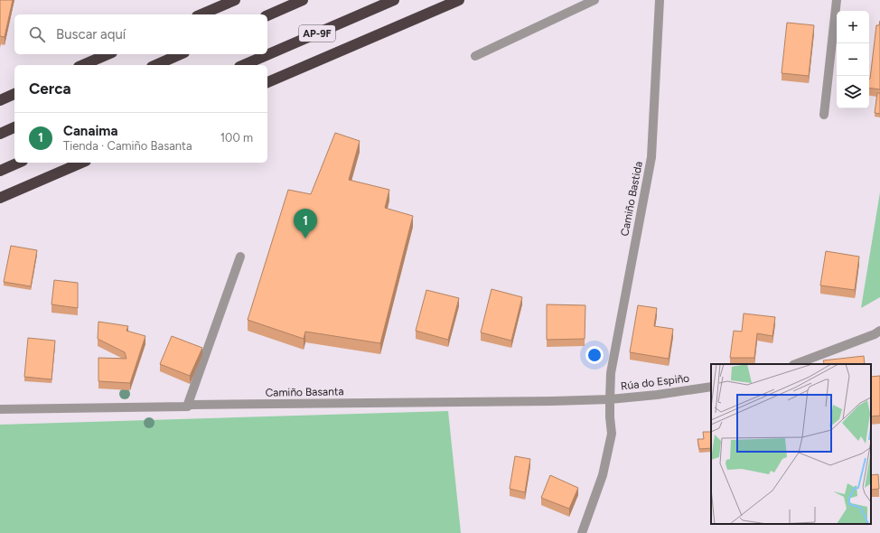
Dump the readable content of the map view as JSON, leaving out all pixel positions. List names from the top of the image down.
{
  "streets": {
    "highway": ["AP-9F"],
    "street": ["Camiño Bastida", "Rúa do Espiño", "Camiño Basanta"]
  },
  "crossings": [
    ["Camiño Bastida", "Rúa do Espiño"],
    ["Camiño Bastida", "Camiño Basanta"],
    ["Rúa do Espiño", "Camiño Basanta"]
  ],
  "page": {
    "map_buttons": ["+", "−"],
    "search": "Buscar aquí",
    "heading": "Cerca",
    "list": [
      {
        "mark": "1",
        "name": "Canaima",
        "note": "Tienda · Camiño Basanta",
        "value": "100 m"
      }
    ],
    "pins": "1"
  }
}
